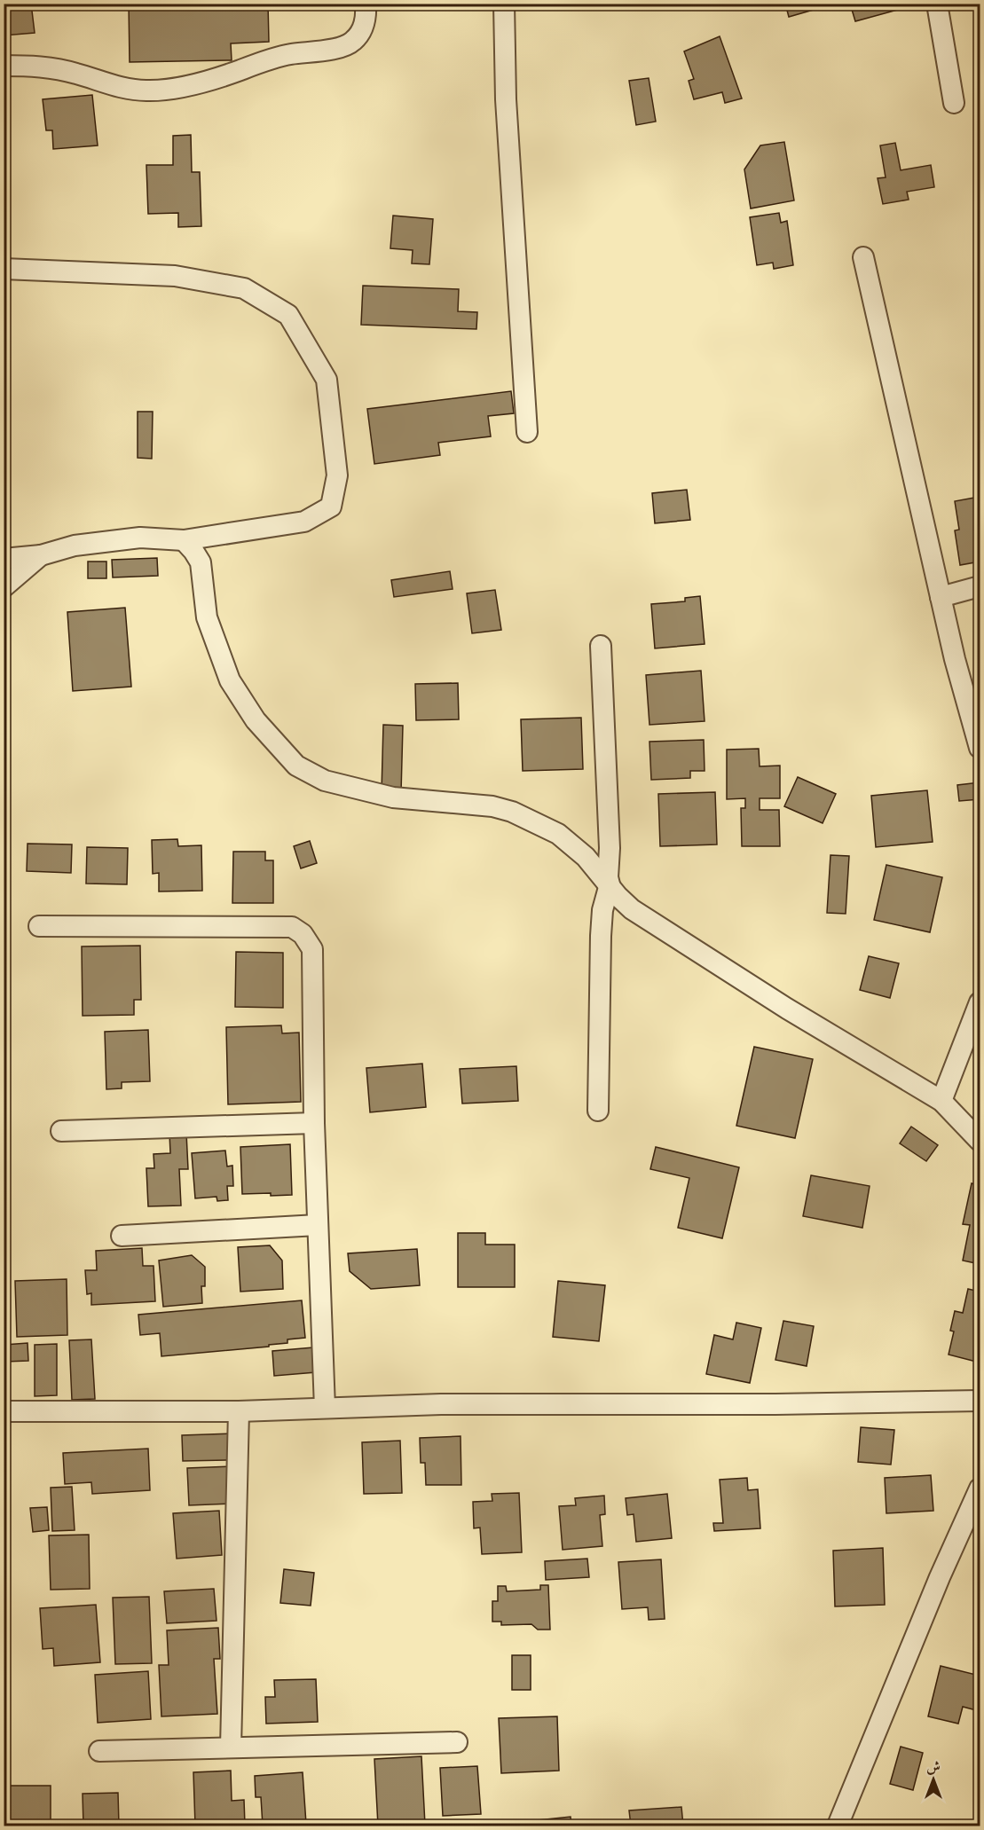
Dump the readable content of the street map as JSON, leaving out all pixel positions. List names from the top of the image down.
{
  "north": "top"
}
